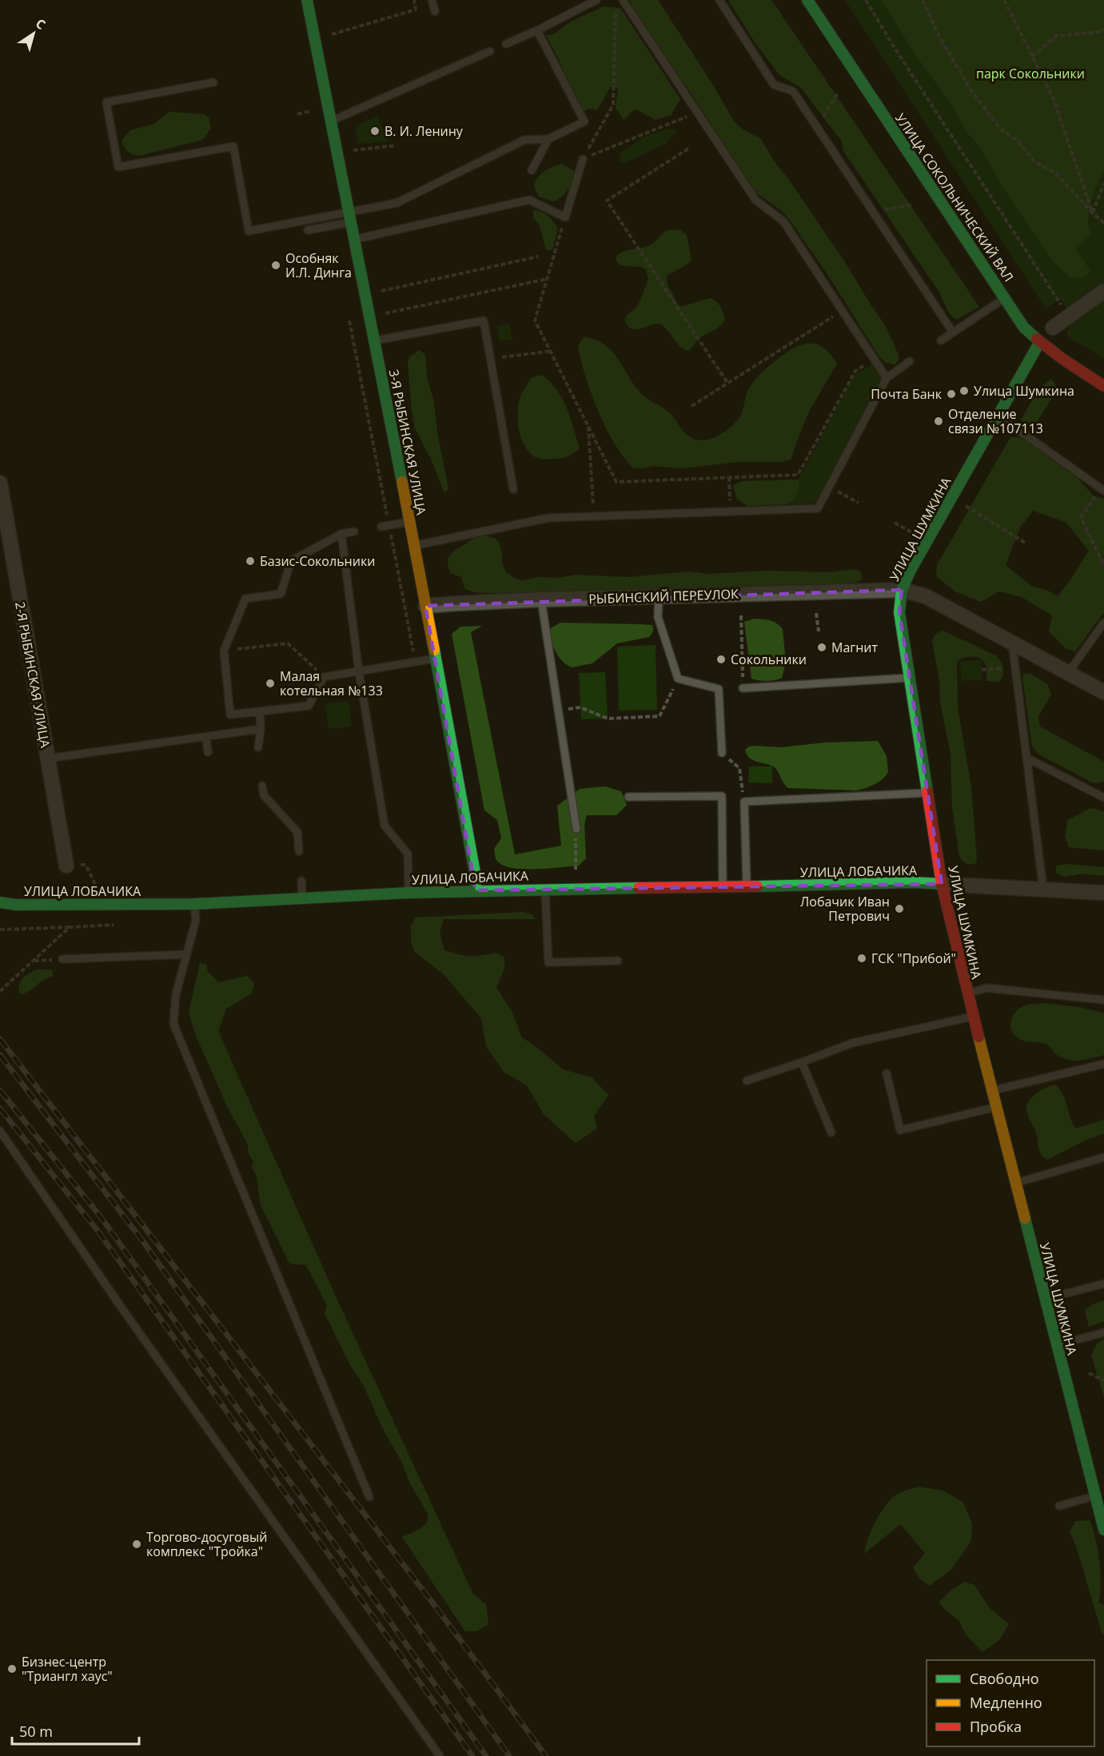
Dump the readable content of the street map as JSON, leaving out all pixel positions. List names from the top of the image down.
{
  "streets": {
    "street": [
      "УЛИЦА СОКОЛЬНИЧЕСКИЙ ВАЛ",
      "3-Я РЫБИНСКАЯ УЛИЦА",
      "УЛИЦА ШУМКИНА",
      "РЫБИНСКИЙ ПЕРЕУЛОК",
      "2-Я РЫБИНСКАЯ УЛИЦА",
      "УЛИЦА ЛОБАЧИКА"
    ]
  },
  "crossings": [
    ["УЛИЦА СОКОЛЬНИЧЕСКИЙ ВАЛ", "УЛИЦА ШУМКИНА"],
    ["3-Я РЫБИНСКАЯ УЛИЦА", "РЫБИНСКИЙ ПЕРЕУЛОК"],
    ["3-Я РЫБИНСКАЯ УЛИЦА", "УЛИЦА ЛОБАЧИКА"],
    ["УЛИЦА ШУМКИНА", "РЫБИНСКИЙ ПЕРЕУЛОК"],
    ["УЛИЦА ШУМКИНА", "УЛИЦА ЛОБАЧИКА"]
  ],
  "parks": ["парк Сокольники"],
  "places": [
    "В. И. Ленину",
    "Особняк И.Л. Динга",
    "Улица Шумкина",
    "Почта Банк",
    "Отделение связи №107113",
    "Базис-Сокольники",
    "Магнит",
    "Сокольники",
    "Малая котельная №133",
    "Лобачик Иван Петрович",
    "ГСК \"Прибой\"",
    "Торгово-досуговый комплекс \"Тройка\"",
    "Бизнес-центр \"Триангл хаус\""
  ],
  "legend": ["Свободно", "Медленно", "Пробка"],
  "scale_bar": "50 m",
  "north": "top right"
}
